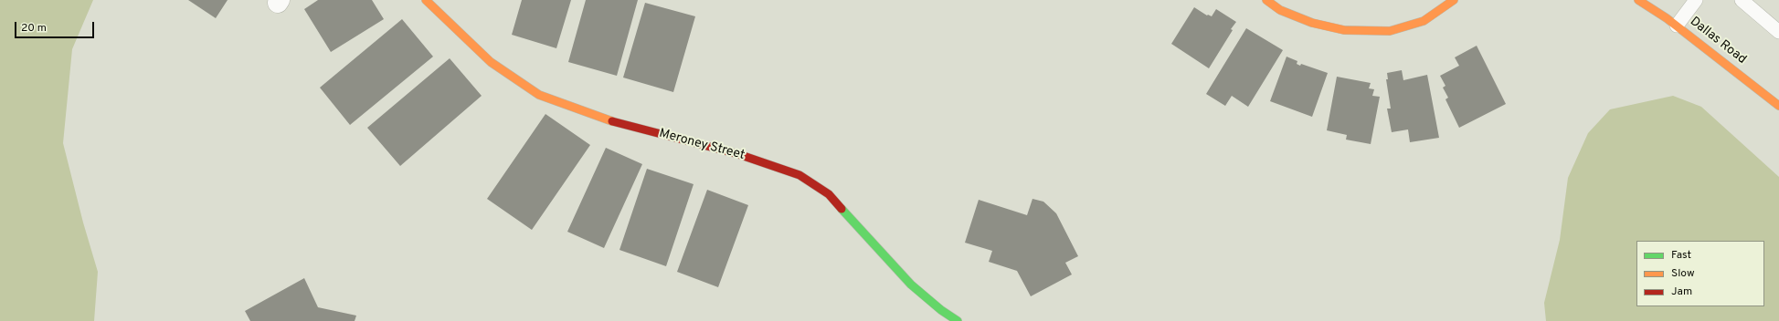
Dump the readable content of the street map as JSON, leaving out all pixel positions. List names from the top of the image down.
{
  "streets": {
    "street": ["Dallas Road", "Meroney Street"]
  },
  "legend": ["Fast", "Slow", "Jam"],
  "scale_bar": "20 m"
}
